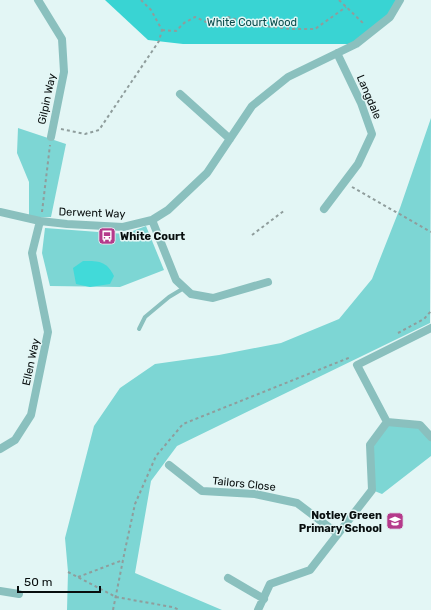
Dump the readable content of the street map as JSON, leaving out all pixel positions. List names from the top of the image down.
{
  "streets": {
    "street": [
      "Langdale",
      "Gilpin Way",
      "Derwent Way",
      "Ellen Way",
      "Tailors Close"
    ]
  },
  "crossings": [
    ["Langdale", "Derwent Way"],
    ["Derwent Way", "Ellen Way"]
  ],
  "parks": ["White Court Wood"],
  "places": {
    "bus stop": ["White Court"],
    "school or university": ["Notley Green Primary School"]
  },
  "scale_bar": "50 m"
}
